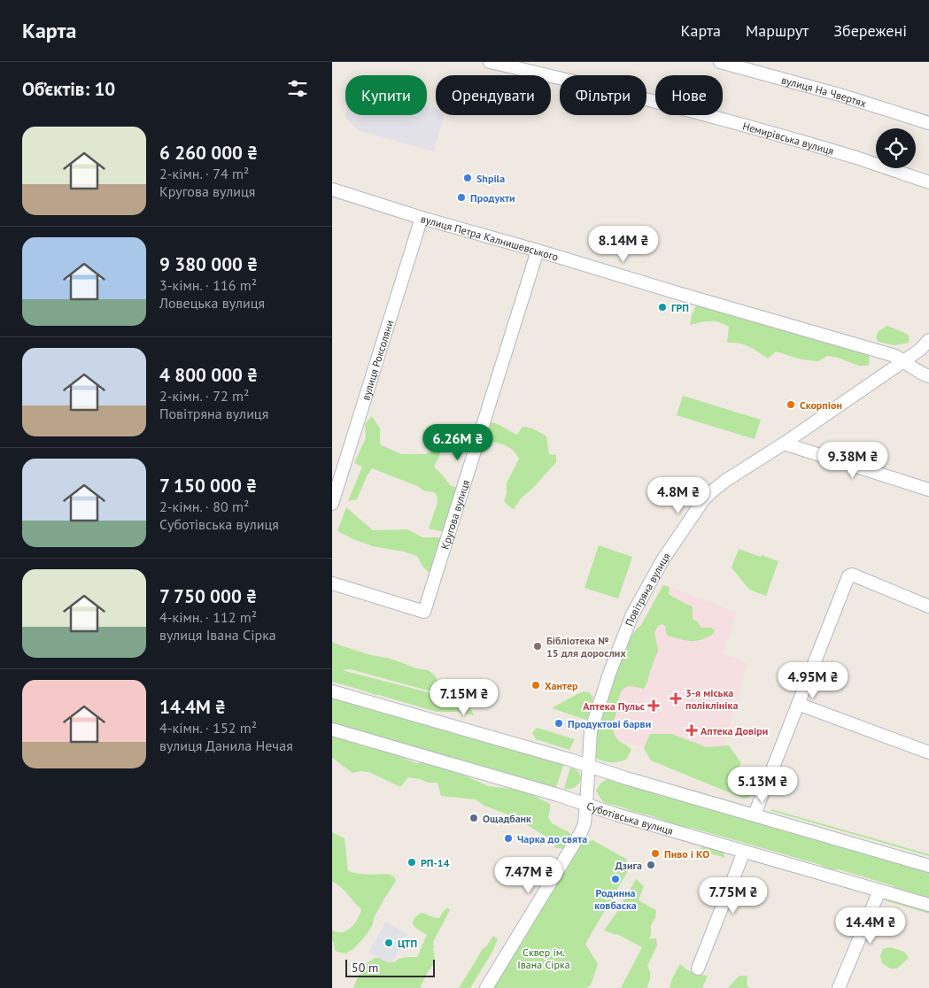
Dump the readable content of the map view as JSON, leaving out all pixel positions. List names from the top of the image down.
{
  "streets": {
    "street": [
      "вулиця На Чвертях",
      "Немирівська вулиця",
      "вулиця Петра Калнишевського",
      "вулиця Роксоляни",
      "Кругова вулиця",
      "Повітряна вулиця",
      "Суботівська вулиця"
    ]
  },
  "crossings": [
    ["вулиця Петра Калнишевського", "вулиця Роксоляни"],
    ["вулиця Петра Калнишевського", "Кругова вулиця"],
    ["вулиця Петра Калнишевського", "Повітряна вулиця"],
    ["Повітряна вулиця", "Суботівська вулиця"]
  ],
  "parks": ["Сквер ім. Івана Сірка"],
  "places": {
    "other": [
      "Shpila",
      "Продукти",
      "ГРП",
      "Скорпіон",
      "Бібліотека № 15 для дорослих",
      "Хантер",
      "Продуктові барви",
      "Ощадбанк",
      "Чарка до свята",
      "Пиво і КО",
      "РП-14",
      "Дзига",
      "Родинна ковбаска",
      "ЦТП"
    ],
    "health": ["3-я міська поліклініка", "Аптека Пульс", "Аптека Довіри"]
  },
  "scale_bar": "50 m",
  "page": {
    "header": "Карта",
    "nav": ["Карта", "Маршрут", "Збережені"],
    "heading": "Об’єктів: 10",
    "chip": [
      "Купити",
      "Орендувати",
      "Фільтри",
      "Нове"
    ],
    "list": [
      {
        "name": "6 260 000 ₴",
        "note": "2-кімн. · 74 m² · Кругова вулиця"
      },
      {
        "name": "9 380 000 ₴",
        "note": "3-кімн. · 116 m² · Ловецька вулиця"
      },
      {
        "name": "4 800 000 ₴",
        "note": "2-кімн. · 72 m² · Повітряна вулиця"
      },
      {
        "name": "7 150 000 ₴",
        "note": "2-кімн. · 80 m² · Суботівська вулиця"
      },
      {
        "name": "7 750 000 ₴",
        "note": "4-кімн. · 112 m² · вулиця Івана Сірка"
      },
      {
        "name": "14.4M ₴",
        "note": "4-кімн. · 152 m² · вулиця Данила Нечая"
      }
    ],
    "price": [
      "8.14M ₴",
      "6.26M ₴",
      "9.38M ₴",
      "4.8M ₴",
      "4.95M ₴",
      "7.15M ₴",
      "5.13M ₴",
      "7.47M ₴",
      "7.75M ₴",
      "14.4M ₴"
    ],
    "scale": "50 m"
  }
}
